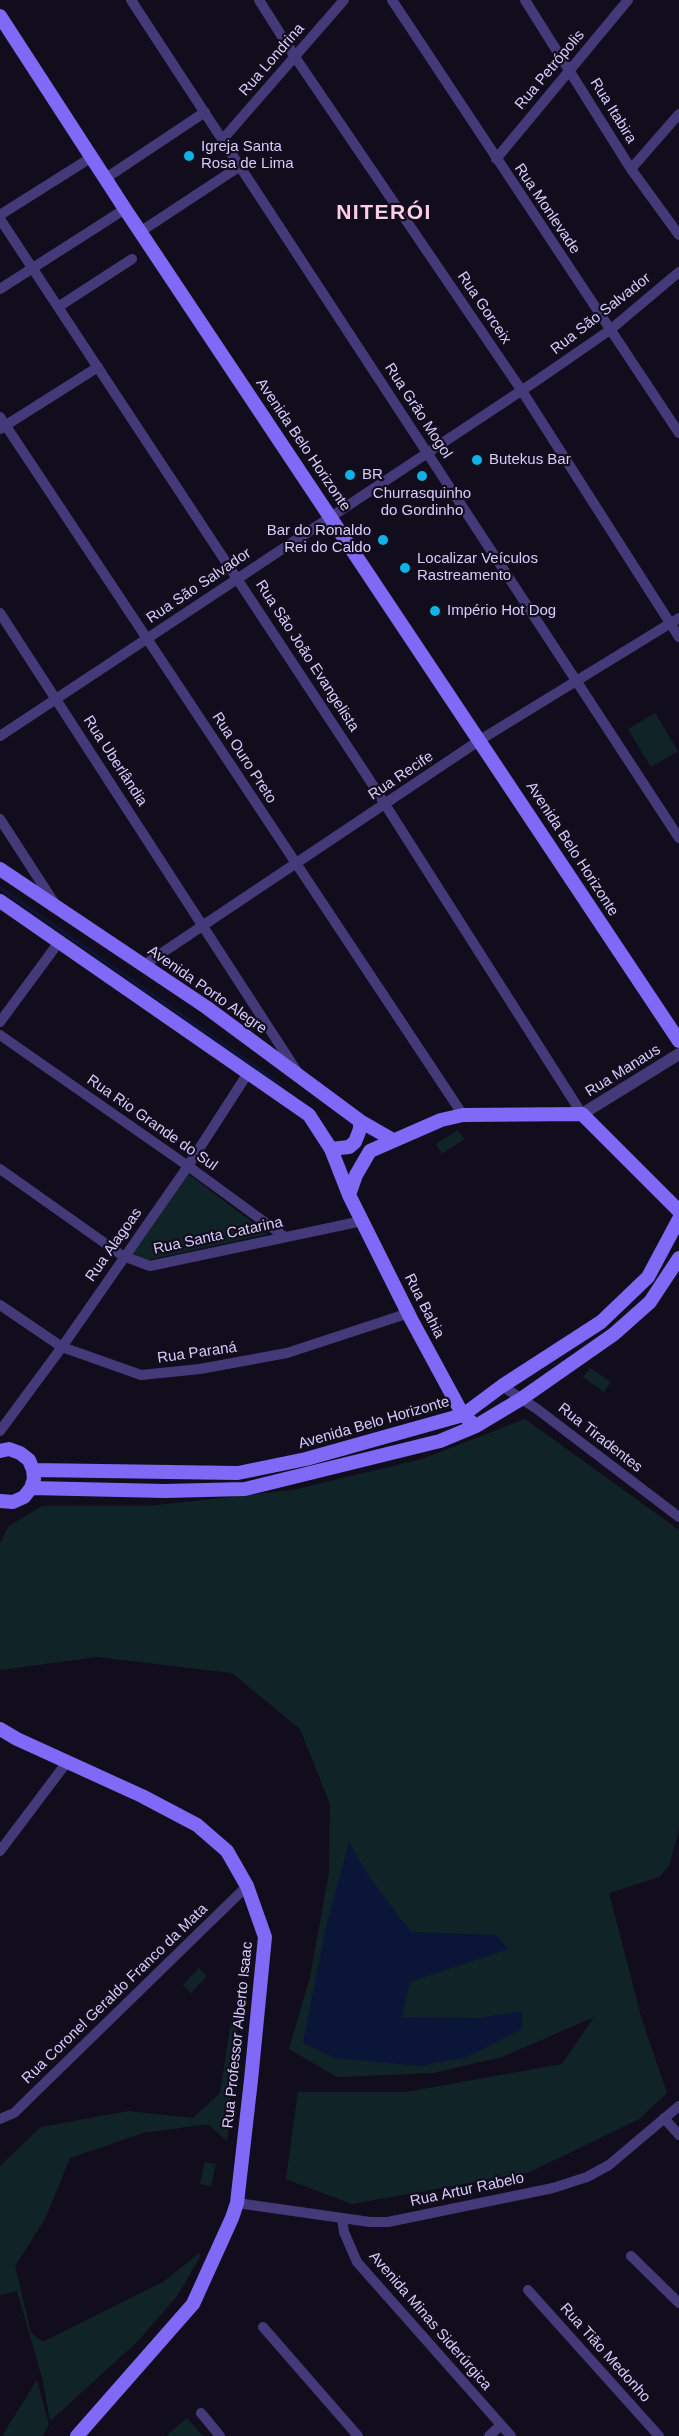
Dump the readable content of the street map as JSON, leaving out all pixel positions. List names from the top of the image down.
{
  "streets": {
    "main road": [
      "Avenida Belo Horizonte",
      "Avenida Porto Alegre",
      "Rua Bahia",
      "Rua Professor Alberto Isaac"
    ],
    "street": [
      "Rua Londrina",
      "Rua Petrópolis",
      "Rua Itabira",
      "Rua Monlevade",
      "Rua Gorceix",
      "Rua São Salvador",
      "Rua Grão Mogol",
      "Rua São João Evangelista",
      "Rua Ouro Preto",
      "Rua Uberlândia",
      "Rua Recife",
      "Rua Manaus",
      "Rua Rio Grande do Sul",
      "Rua Santa Catarina",
      "Rua Alagoas",
      "Rua Paraná",
      "Rua Tiradentes",
      "Rua Coronel Geraldo Franco da Mata",
      "Rua Artur Rabelo",
      "Avenida Minas Siderúrgica",
      "Rua Tião Medonho"
    ]
  },
  "crossings": [
    ["Rua Londrina", "Rua Gorceix"],
    ["Rua Londrina", "Rua Grão Mogol"],
    ["Rua Petrópolis", "Rua Itabira"],
    ["Rua Petrópolis", "Rua Monlevade"],
    ["Rua Monlevade", "Rua São Salvador"],
    ["Rua Gorceix", "Rua São Salvador"],
    ["Rua Gorceix", "Rua Recife"],
    ["Rua São Salvador", "Rua Grão Mogol"],
    ["Rua São Salvador", "Avenida Belo Horizonte"],
    ["Rua São Salvador", "Rua São João Evangelista"],
    ["Rua São Salvador", "Rua Ouro Preto"],
    ["Rua São Salvador", "Rua Uberlândia"],
    ["Rua Grão Mogol", "Rua Recife"],
    ["Avenida Belo Horizonte", "Rua Recife"],
    ["Avenida Belo Horizonte", "Rua Bahia"],
    ["Avenida Belo Horizonte", "Rua Tiradentes"],
    ["Rua São João Evangelista", "Rua Recife"],
    ["Rua São João Evangelista", "Rua Manaus"],
    ["Rua Ouro Preto", "Rua Recife"],
    ["Rua Uberlândia", "Rua Recife"],
    ["Rua Uberlândia", "Avenida Porto Alegre"],
    ["Rua Recife", "Avenida Porto Alegre"],
    ["Rua Rio Grande do Sul", "Rua Santa Catarina"],
    ["Rua Rio Grande do Sul", "Rua Alagoas"],
    ["Rua Santa Catarina", "Rua Alagoas"],
    ["Rua Santa Catarina", "Rua Bahia"],
    ["Rua Alagoas", "Rua Paraná"],
    ["Rua Bahia", "Rua Paraná"],
    ["Rua Coronel Geraldo Franco da Mata", "Rua Professor Alberto Isaac"],
    ["Rua Professor Alberto Isaac", "Rua Artur Rabelo"],
    ["Rua Artur Rabelo", "Avenida Minas Siderúrgica"]
  ],
  "districts": ["NITERÓI"],
  "places": [
    "Igreja Santa Rosa de Lima",
    "Butekus Bar",
    "BR",
    "Churrasquinho do Gordinho",
    "Bar do Ronaldo Rei do Caldo",
    "Localizar Veículos Rastreamento",
    "Império Hot Dog"
  ]
}
